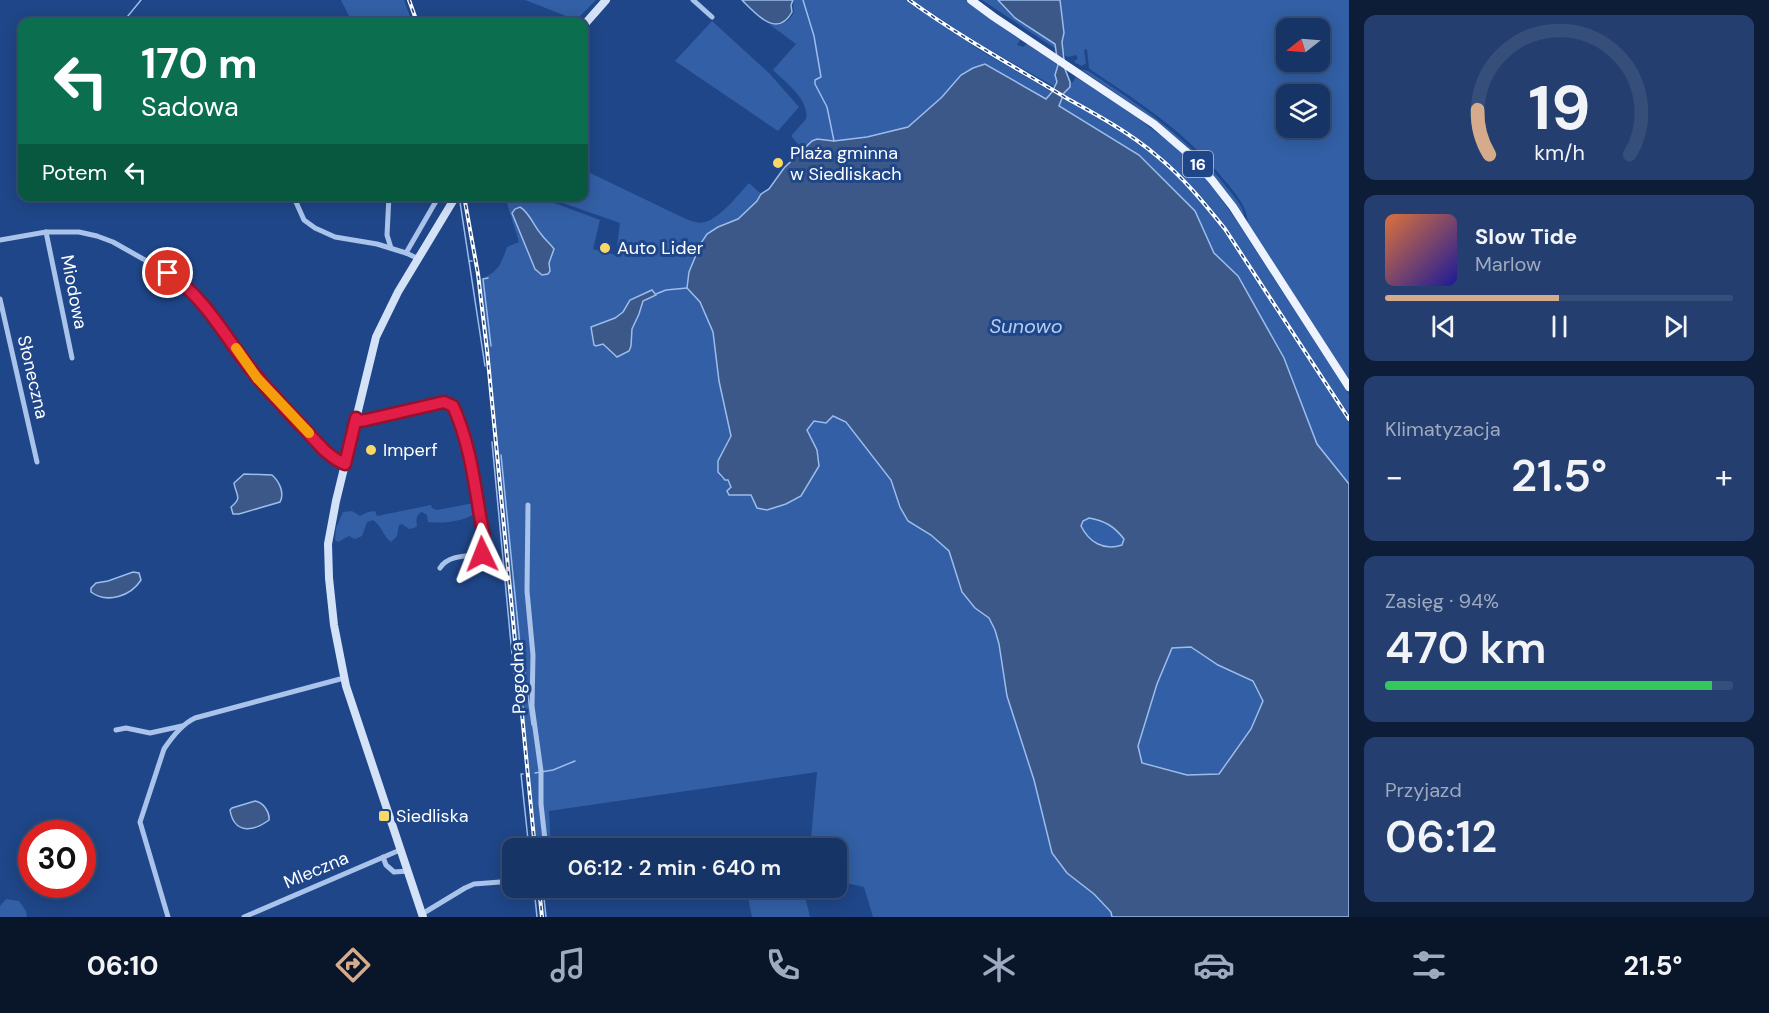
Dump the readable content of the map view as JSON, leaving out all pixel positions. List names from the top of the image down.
{
  "streets": {
    "main road": ["16"],
    "street": [
      "Miodowa",
      "Słoneczna",
      "Pogodna",
      "Mleczna"
    ]
  },
  "water": ["Sunowo"],
  "places": {
    "other": ["Plaża gminna w Siedliskach", "Auto Lider", "Imperf"],
    "transit": ["Siedliska"]
  },
  "north": "left",
  "page": {
    "turn": ["170 m", "Sadowa"],
    "then": "Potem",
    "song": ["Slow Tide", "Marlow"],
    "tile": [
      "Klimatyzacja",
      ["Zasięg · 94%", "470 km"],
      ["Przyjazd", "06:12"]
    ],
    "heat": ["−", "21.5°", "+"],
    "limit": "30",
    "trip": "06:12 · 2 min · 640 m",
    "tabs": ["06:10", "21.5°"],
    "gauge": ["19", "km/h"]
  }
}
